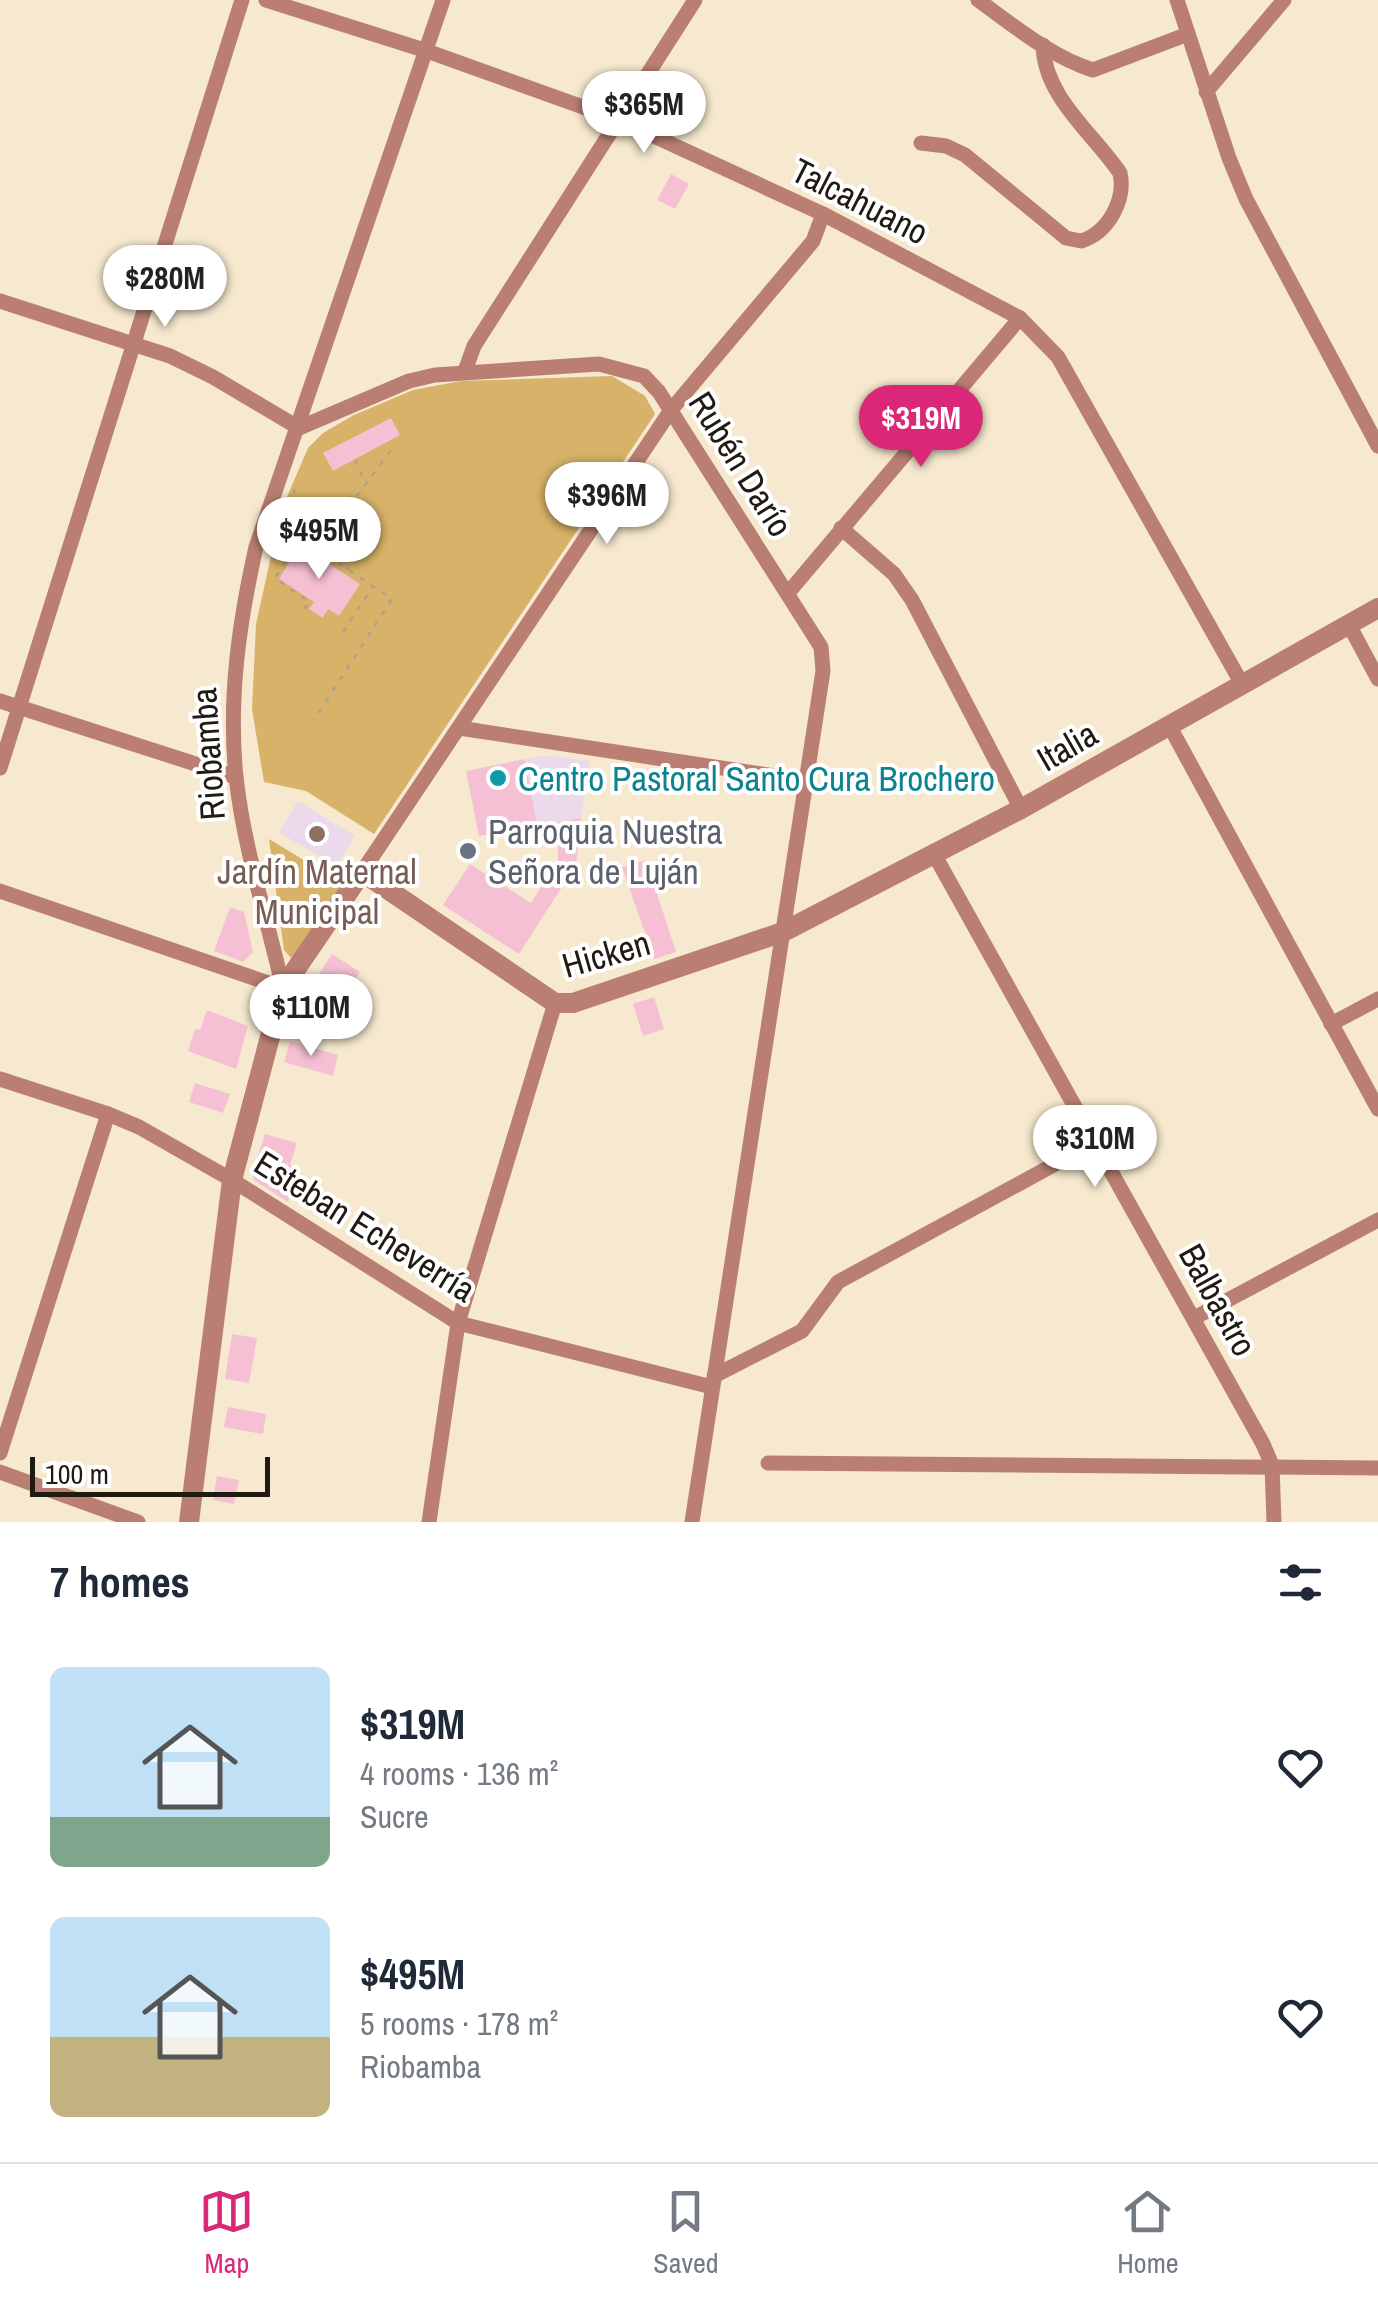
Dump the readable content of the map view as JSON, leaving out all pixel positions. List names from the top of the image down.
{
  "streets": {
    "street": [
      "Talcahuano",
      "Rubén Darío",
      "Italia",
      "Riobamba",
      "Hicken",
      "Esteban Echeverría",
      "Balbastro"
    ]
  },
  "crossings": [
    ["Talcahuano", "Italia"],
    ["Talcahuano", "Riobamba"],
    ["Rubén Darío", "Italia"],
    ["Rubén Darío", "Riobamba"],
    ["Rubén Darío", "Hicken"],
    ["Rubén Darío", "Esteban Echeverría"],
    ["Italia", "Hicken"],
    ["Italia", "Balbastro"],
    ["Riobamba", "Esteban Echeverría"]
  ],
  "places": ["Centro Pastoral Santo Cura Brochero", "Jardín Maternal Municipal", "Parroquia Nuestra Señora de Luján"],
  "scale_bar": "100 m",
  "page": {
    "price": [
      "$365M",
      "$280M",
      "$319M",
      "$396M",
      "$495M",
      "$110M",
      "$310M"
    ],
    "scale": "100 m",
    "heading": "7 homes",
    "list": [
      {
        "name": "$319M",
        "note": "4 rooms · 136 m² · Sucre"
      },
      {
        "name": "$495M",
        "note": "5 rooms · 178 m² · Riobamba"
      }
    ],
    "tabs": ["Map", "Saved", "Home"]
  }
}
